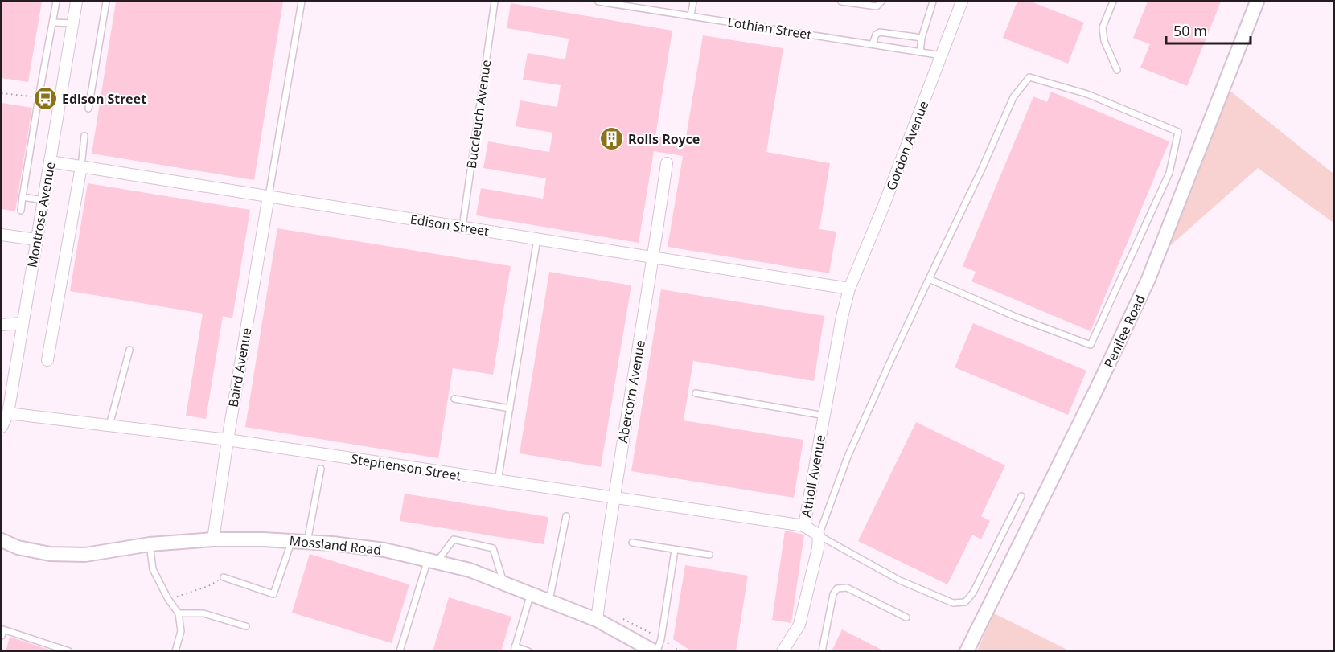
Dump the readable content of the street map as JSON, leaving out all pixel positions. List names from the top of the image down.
{
  "streets": {
    "street": [
      "Gordon Avenue",
      "Montrose Avenue",
      "Edison Street",
      "Penilee Road",
      "Baird Avenue",
      "Abercorn Avenue",
      "Stephenson Street",
      "Atholl Avenue",
      "Mossland Road"
    ],
    "lane": ["Lothian Street", "Buccleuch Avenue"]
  },
  "crossings": [
    ["Lothian Street", "Gordon Avenue"],
    ["Buccleuch Avenue", "Edison Street"],
    ["Gordon Avenue", "Edison Street"],
    ["Gordon Avenue", "Atholl Avenue"],
    ["Montrose Avenue", "Edison Street"],
    ["Montrose Avenue", "Stephenson Street"],
    ["Edison Street", "Baird Avenue"],
    ["Edison Street", "Abercorn Avenue"],
    ["Edison Street", "Atholl Avenue"],
    ["Baird Avenue", "Stephenson Street"],
    ["Baird Avenue", "Mossland Road"],
    ["Abercorn Avenue", "Stephenson Street"],
    ["Abercorn Avenue", "Mossland Road"],
    ["Stephenson Street", "Atholl Avenue"]
  ],
  "places": {
    "bus stop": ["Edison Street"],
    "building": ["Rolls Royce"]
  },
  "scale_bar": "50 m"
}
